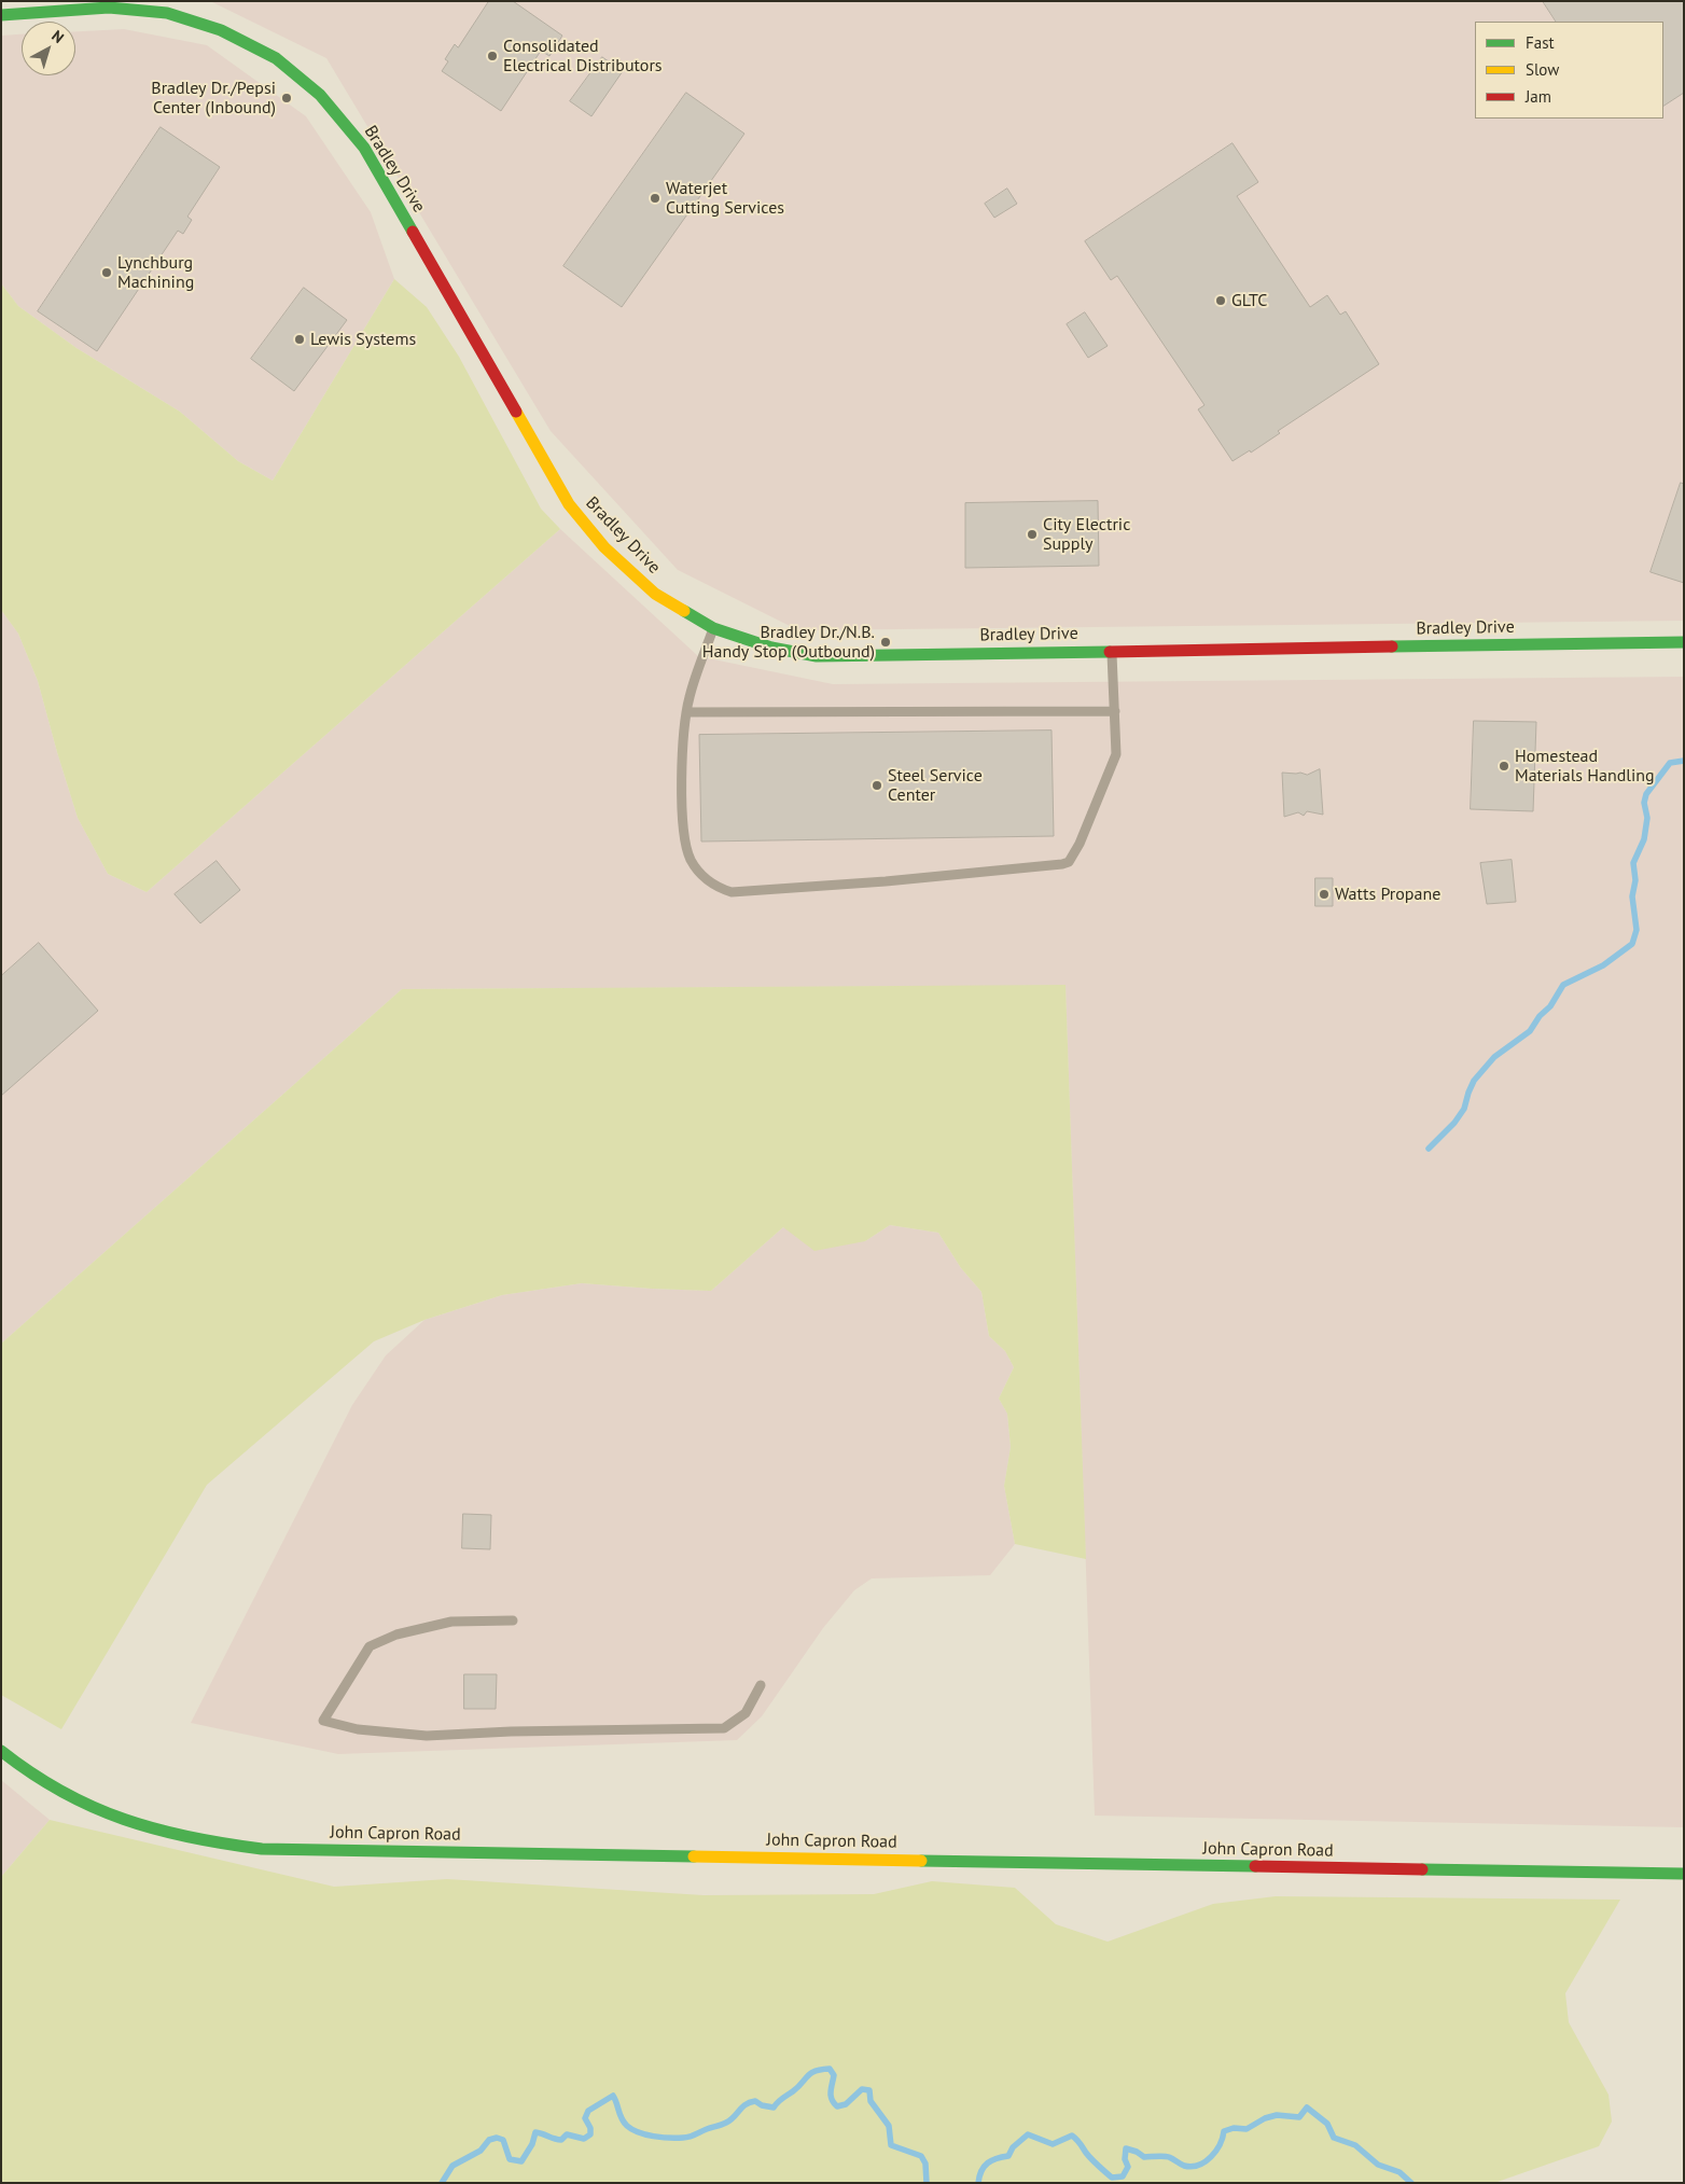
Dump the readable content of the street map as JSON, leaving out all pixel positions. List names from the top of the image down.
{
  "streets": {
    "street": ["Bradley Drive", "John Capron Road"]
  },
  "places": [
    "Consolidated Electrical Distributors",
    "Bradley Dr./Pepsi Center (Inbound)",
    "Waterjet Cutting Services",
    "Lynchburg Machining",
    "GLTC",
    "Lewis Systems",
    "City Electric Supply",
    "Bradley Dr./N.B. Handy Stop (Outbound)",
    "Homestead Materials Handling",
    "Steel Service Center",
    "Watts Propane"
  ],
  "legend": ["Fast", "Slow", "Jam"],
  "north": "top right"
}
